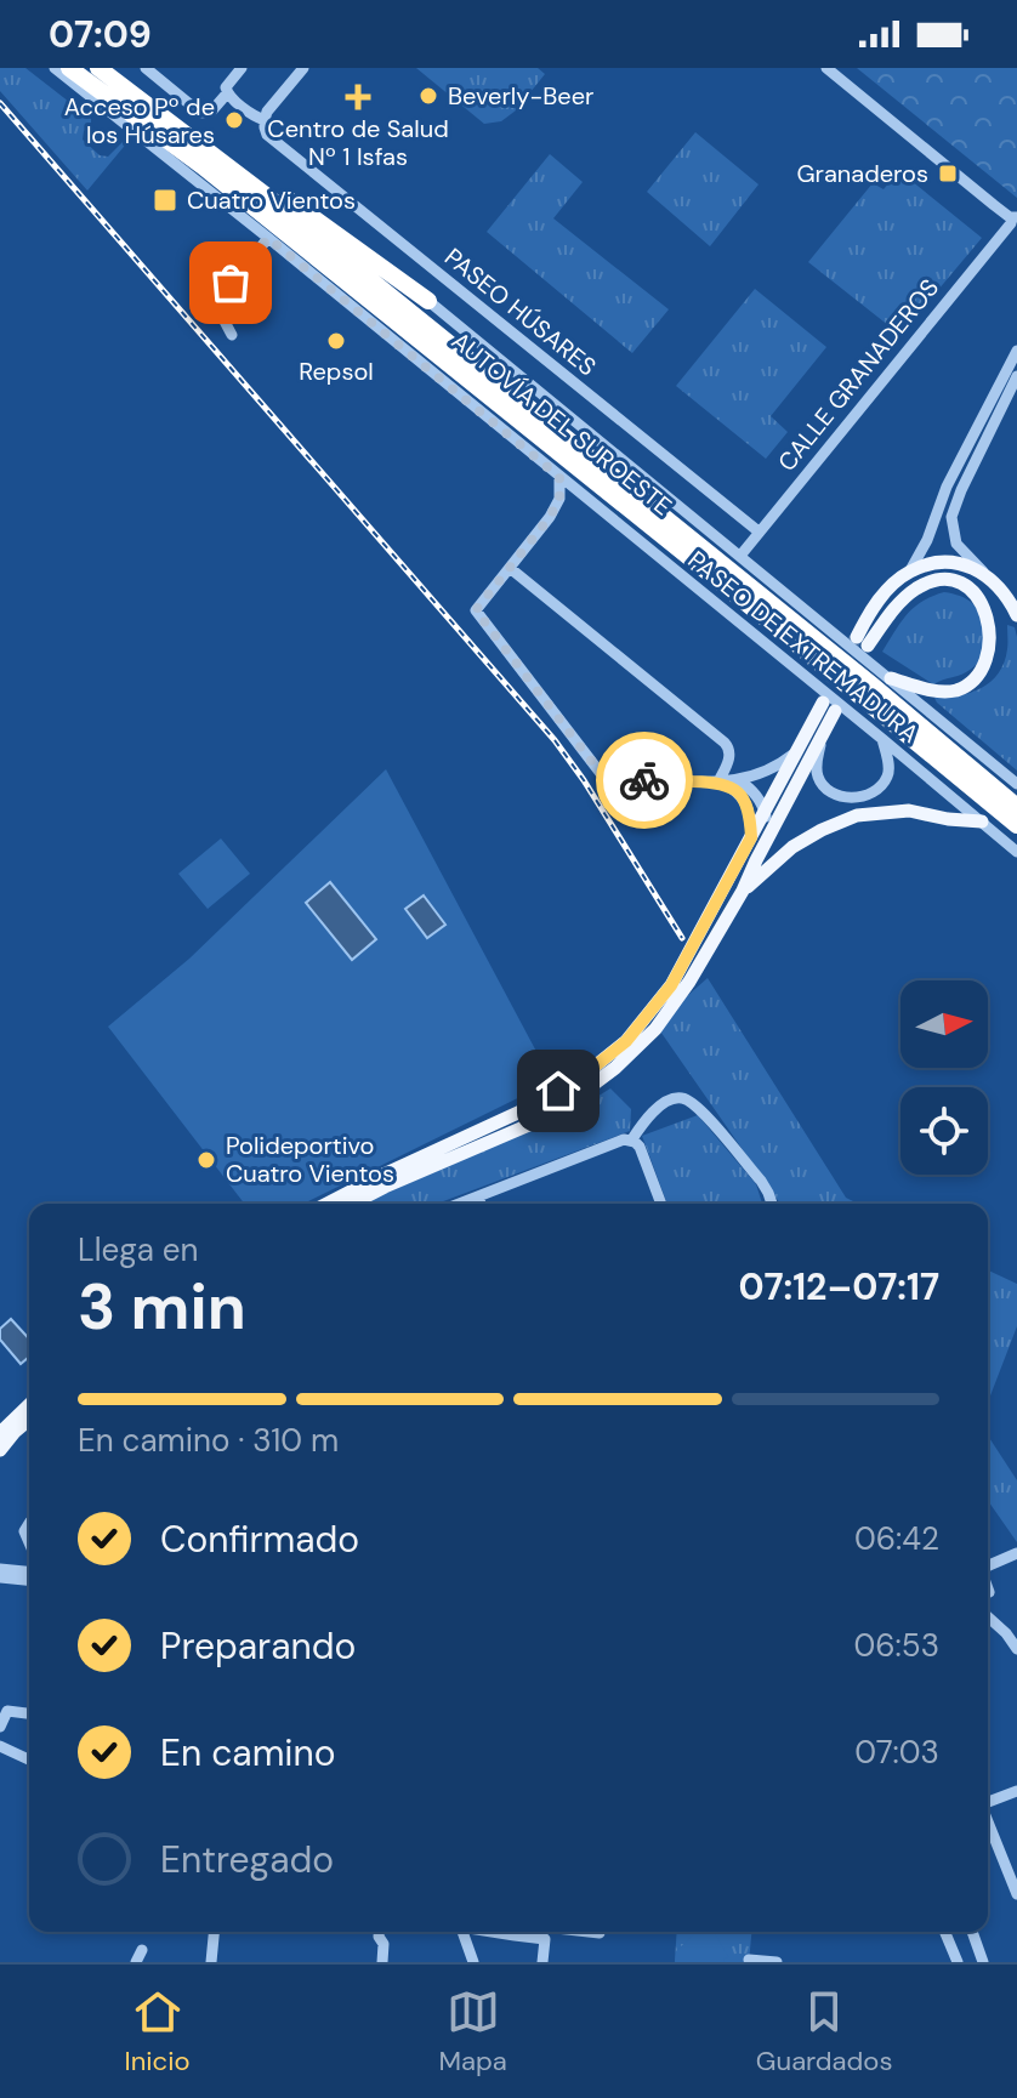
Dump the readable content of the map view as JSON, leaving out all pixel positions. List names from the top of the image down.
{
  "streets": {
    "highway": ["AUTOVÍA DEL SUROESTE"],
    "street": ["PASEO HÚSARES", "CALLE GRANADEROS", "PASEO DE EXTREMADURA"]
  },
  "crossings": [
    ["PASEO HÚSARES", "CALLE GRANADEROS"],
    ["CALLE GRANADEROS", "PASEO DE EXTREMADURA"]
  ],
  "places": {
    "other": [
      "Beverly-Beer",
      "Acceso Pº de los Húsares",
      "Repsol",
      "Polideportivo Cuatro Vientos"
    ],
    "health": ["Centro de Salud Nº 1 Isfas"],
    "transit": ["Granaderos", "Cuatro Vientos"]
  },
  "north": "right",
  "page": {
    "status": "07:09",
    "heading": ["3 min", "Llega en", "07:12–07:17"],
    "bar": "En camino · 310 m",
    "list": [
      ["Confirmado", "06:42"],
      ["Preparando", "06:53"],
      ["En camino", "07:03"],
      "Entregado"
    ],
    "tabs": ["Inicio", "Mapa", "Guardados"]
  }
}
